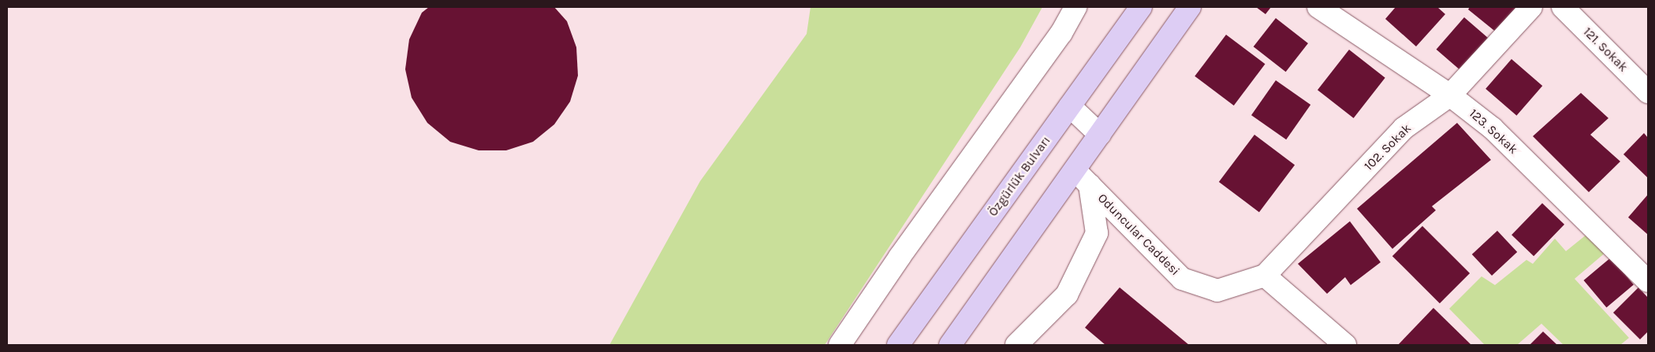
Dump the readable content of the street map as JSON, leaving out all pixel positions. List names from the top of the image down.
{
  "streets": {
    "main road": ["Özgürlük Bulvarı"],
    "street": [
      "121. Sokak",
      "123. Sokak",
      "102. Sokak",
      "Oduncular Caddesi"
    ]
  },
  "crossings": [
    ["123. Sokak", "102. Sokak"],
    ["102. Sokak", "Oduncular Caddesi"]
  ]
}
